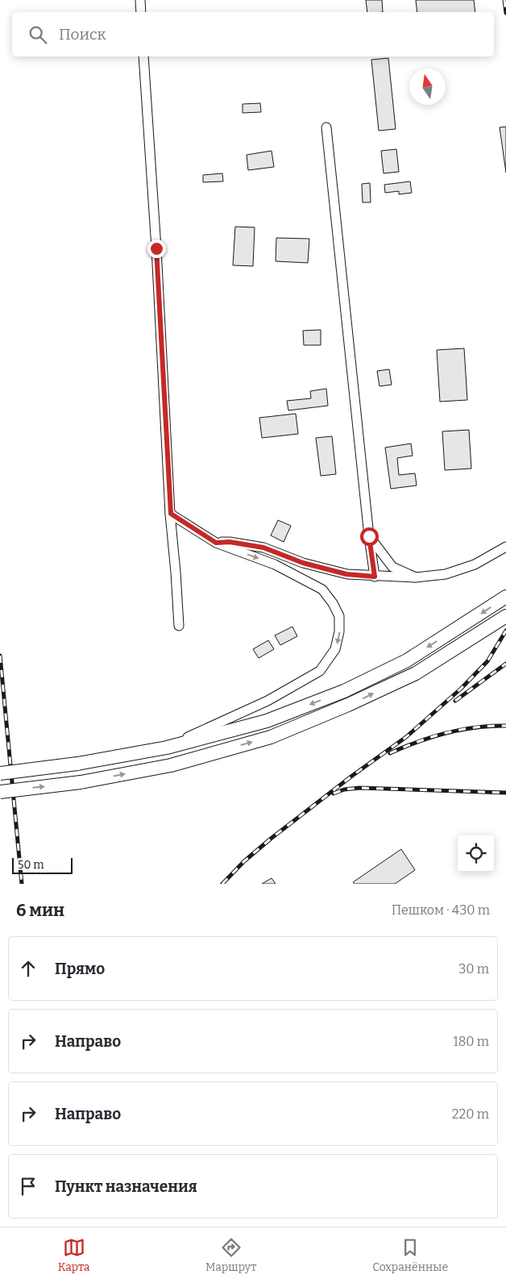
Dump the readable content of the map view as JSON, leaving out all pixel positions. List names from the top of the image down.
{
  "scale_bar": "50 m",
  "north": "top",
  "page": {
    "search": "Поиск",
    "scale": "50 m",
    "heading": ["6 мин", "Пешком · 430 m"],
    "list": [
      ["Прямо", "30 m"],
      ["Направо", "180 m"],
      ["Направо", "220 m"],
      "Пункт назначения"
    ],
    "nav": ["Карта", "Маршрут", "Сохранённые"]
  }
}
